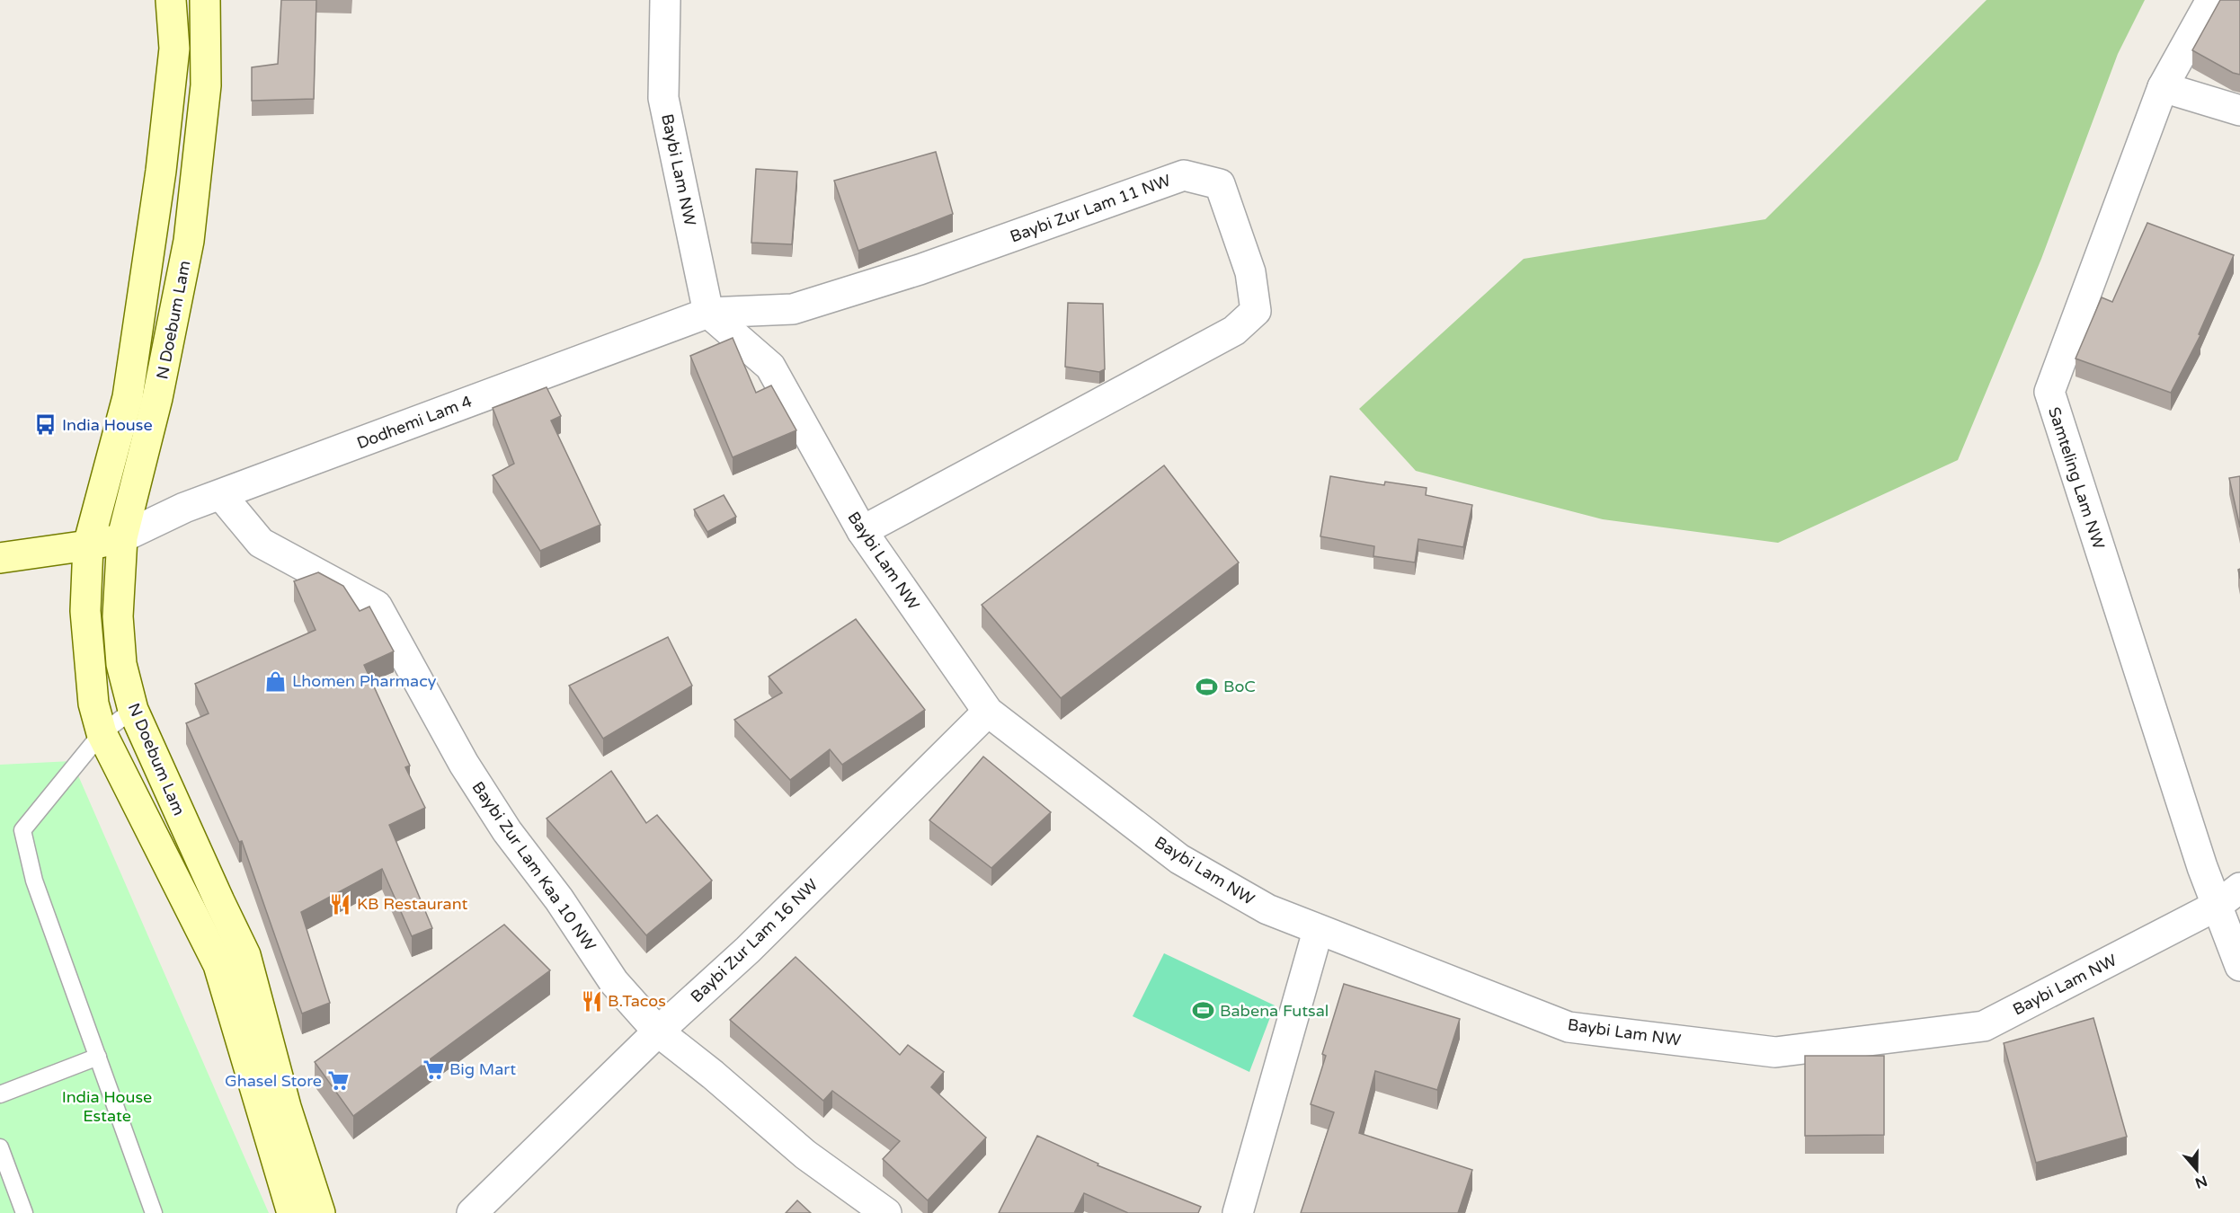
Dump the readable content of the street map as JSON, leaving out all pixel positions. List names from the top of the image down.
{
  "streets": {
    "main road": ["N Doebum Lam"],
    "street": [
      "Baybi Lam NW",
      "Baybi Zur Lam 11 NW",
      "Dodhemi Lam 4",
      "Samteling Lam NW",
      "Baybi Zur Lam Kaa 10 NW",
      "Baybi Zur Lam 16 NW"
    ]
  },
  "crossings": [
    ["Baybi Lam NW", "Baybi Zur Lam 11 NW"],
    ["Baybi Lam NW", "Dodhemi Lam 4"],
    ["Baybi Lam NW", "Samteling Lam NW"],
    ["Baybi Lam NW", "Baybi Zur Lam 16 NW"],
    ["Baybi Zur Lam 11 NW", "Dodhemi Lam 4"],
    ["N Doebum Lam", "Dodhemi Lam 4"],
    ["Dodhemi Lam 4", "Baybi Zur Lam Kaa 10 NW"],
    ["Baybi Zur Lam Kaa 10 NW", "Baybi Zur Lam 16 NW"]
  ],
  "parks": ["India House Estate"],
  "places": {
    "bus stop": ["India House"],
    "shop": ["Lhomen Pharmacy"],
    "sports": ["BoC", "Babena Futsal"],
    "restaurant": ["KB Restaurant", "B.Tacos"],
    "supermarket": ["Big Mart", "Ghasel Store"]
  },
  "north": "bottom"
}
